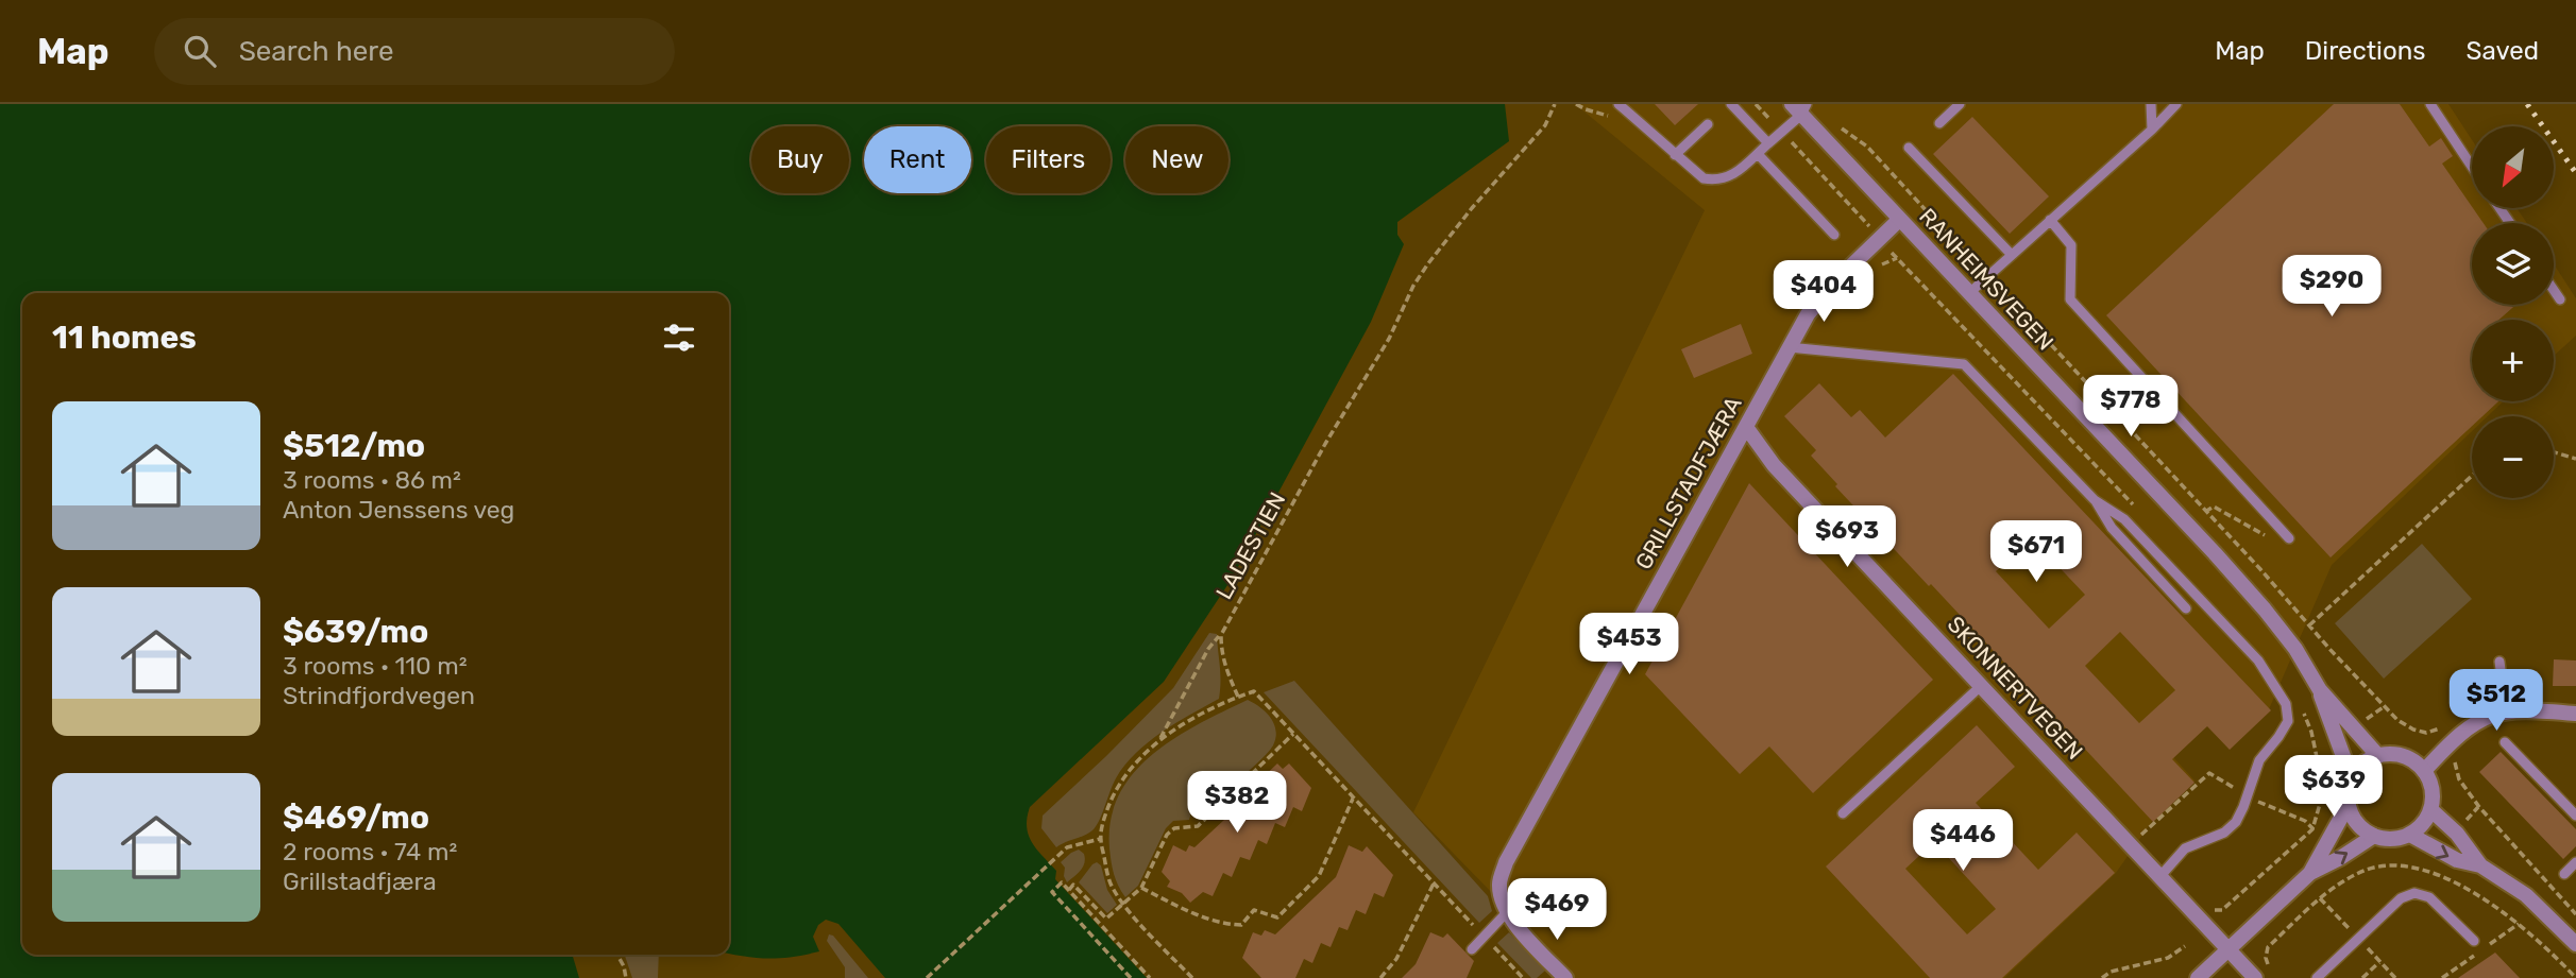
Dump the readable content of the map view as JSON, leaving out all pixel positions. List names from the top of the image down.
{
  "streets": {
    "street": ["RANHEIMSVEGEN", "GRILLSTADFJÆRA", "SKONNERTVEGEN"],
    "path": ["LADESTIEN"]
  },
  "crossings": [
    ["RANHEIMSVEGEN", "GRILLSTADFJÆRA"],
    ["GRILLSTADFJÆRA", "SKONNERTVEGEN"]
  ],
  "north": "bottom left",
  "page": {
    "header": "Map",
    "search": "Search here",
    "nav": ["Map", "Directions", "Saved"],
    "map_buttons": ["+", "−"],
    "chip": [
      "Buy",
      "Rent",
      "Filters",
      "New"
    ],
    "price": [
      "$290",
      "$404",
      "$778",
      "$693",
      "$671",
      "$453",
      "$512",
      "$639",
      "$382",
      "$446",
      "$469"
    ],
    "heading": "11 homes",
    "list": [
      {
        "name": "$512/mo",
        "note": "3 rooms · 86 m² · Anton Jenssens veg"
      },
      {
        "name": "$639/mo",
        "note": "3 rooms · 110 m² · Strindfjordvegen"
      },
      {
        "name": "$469/mo",
        "note": "2 rooms · 74 m² · Grillstadfjæra"
      }
    ]
  }
}
